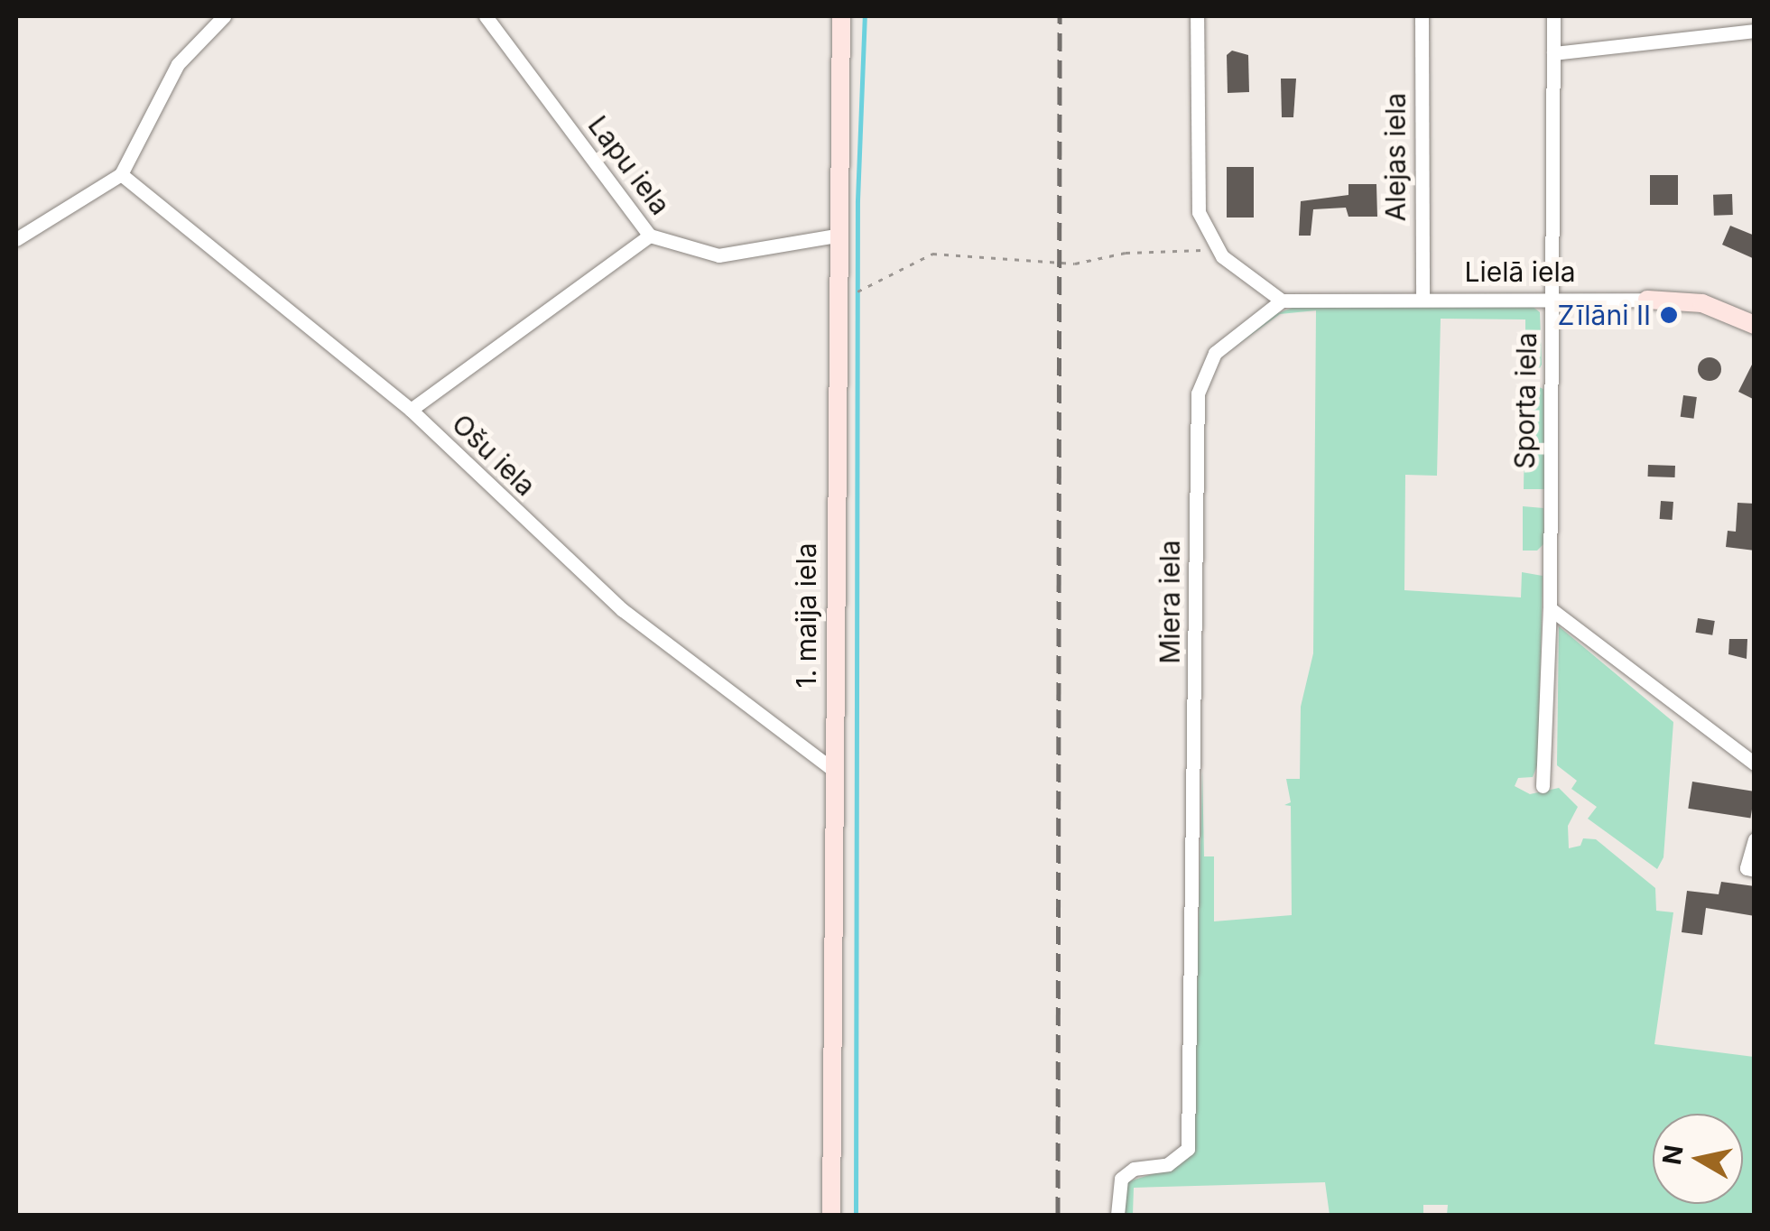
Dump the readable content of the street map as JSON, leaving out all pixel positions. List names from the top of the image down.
{
  "streets": {
    "street": [
      "Alejas iela",
      "Lapu iela",
      "Lielā iela",
      "Sporta iela",
      "Ošu iela",
      "Miera iela",
      "1. maija iela"
    ]
  },
  "crossings": [
    ["Alejas iela", "Lielā iela"],
    ["Lapu iela", "1. maija iela"],
    ["Lielā iela", "Sporta iela"],
    ["Lielā iela", "Miera iela"],
    ["Ošu iela", "1. maija iela"]
  ],
  "places": ["Zīlāni II"],
  "north": "left"
}
